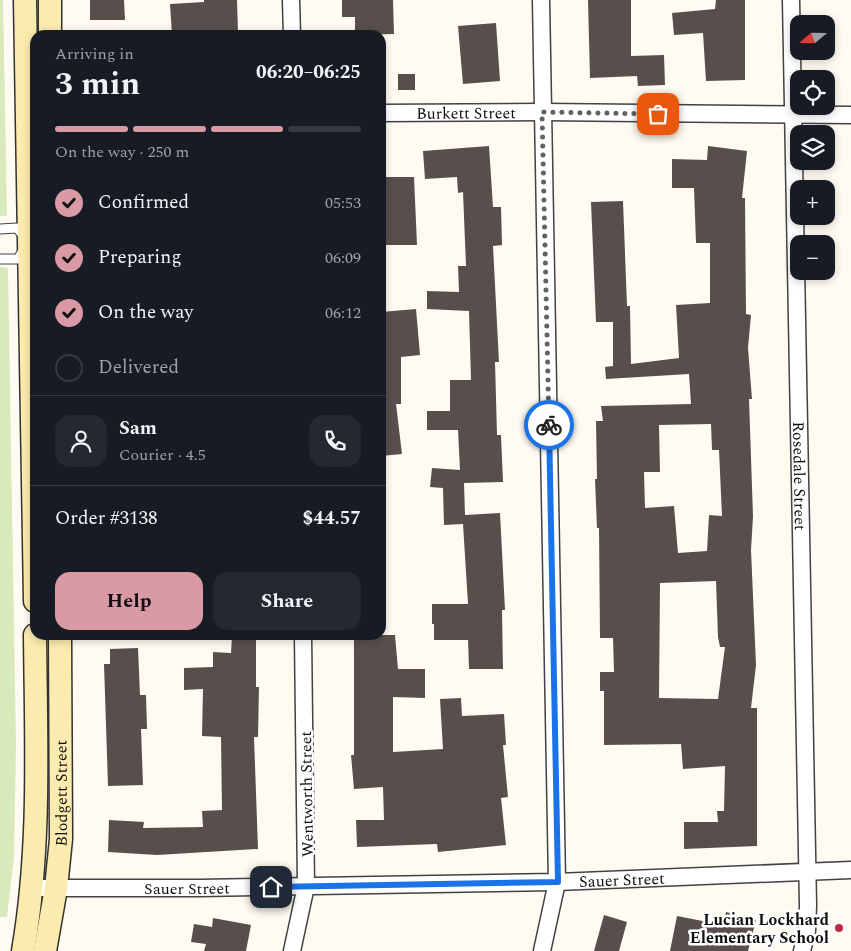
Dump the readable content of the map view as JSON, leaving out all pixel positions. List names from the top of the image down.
{
  "streets": {
    "main road": ["Blodgett Street"],
    "street": [
      "Burkett Street",
      "Rosedale Street",
      "Wentworth Street",
      "Sauer Street"
    ]
  },
  "crossings": [
    ["Burkett Street", "Rosedale Street"],
    ["Rosedale Street", "Sauer Street"],
    ["Blodgett Street", "Sauer Street"],
    ["Wentworth Street", "Sauer Street"]
  ],
  "places": ["Lucian Lockhard Elementary School"],
  "north": "left",
  "page": {
    "map_buttons": ["+", "−"],
    "heading": ["3 min", "Arriving in", "06:20–06:25"],
    "panel": [
      "Sam",
      "Courier · 4.5",
      "Order #3138",
      "$44.57"
    ],
    "bar": "On the way · 250 m",
    "list": [
      ["Confirmed", "05:53"],
      ["Preparing", "06:09"],
      ["On the way", "06:12"],
      "Delivered"
    ],
    "buttons": ["Help", "Share"]
  }
}
